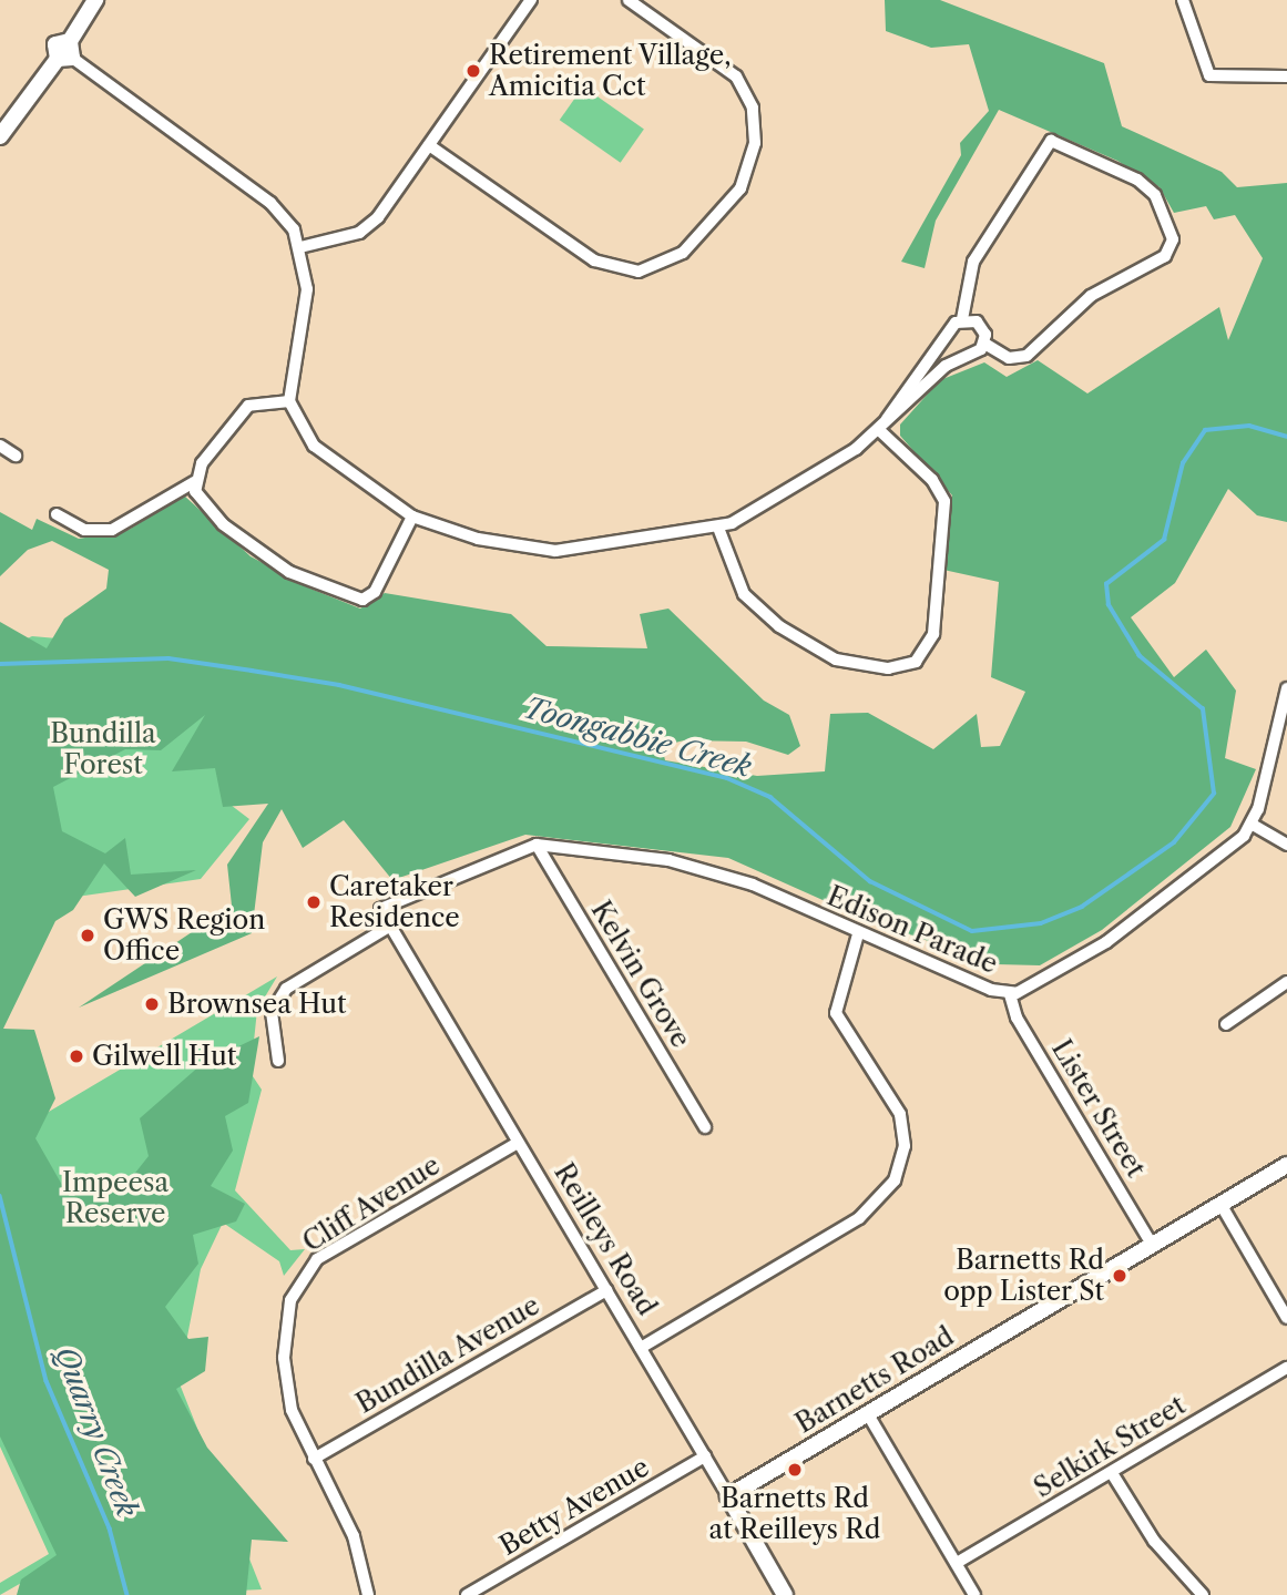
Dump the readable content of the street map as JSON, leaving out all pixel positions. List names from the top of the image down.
{
  "streets": {
    "street": [
      "Edison Parade",
      "Kelvin Grove",
      "Lister Street",
      "Cliff Avenue",
      "Reilleys Road",
      "Bundilla Avenue",
      "Barnetts Road",
      "Selkirk Street",
      "Betty Avenue"
    ]
  },
  "crossings": [
    ["Edison Parade", "Kelvin Grove"],
    ["Edison Parade", "Lister Street"],
    ["Edison Parade", "Reilleys Road"],
    ["Lister Street", "Barnetts Road"],
    ["Cliff Avenue", "Reilleys Road"],
    ["Cliff Avenue", "Bundilla Avenue"],
    ["Reilleys Road", "Bundilla Avenue"],
    ["Reilleys Road", "Barnetts Road"],
    ["Reilleys Road", "Betty Avenue"]
  ],
  "water": ["Toongabbie Creek", "Quarry Creek"],
  "parks": ["Bundilla Forest", "Impeesa Reserve"],
  "places": [
    "Retirement Village, Amicitia Cct",
    "Caretaker Residence",
    "GWS Region Office",
    "Brownsea Hut",
    "Gilwell Hut",
    "Barnetts Rd opp Lister St",
    "Barnetts Rd at Reilleys Rd"
  ]
}
